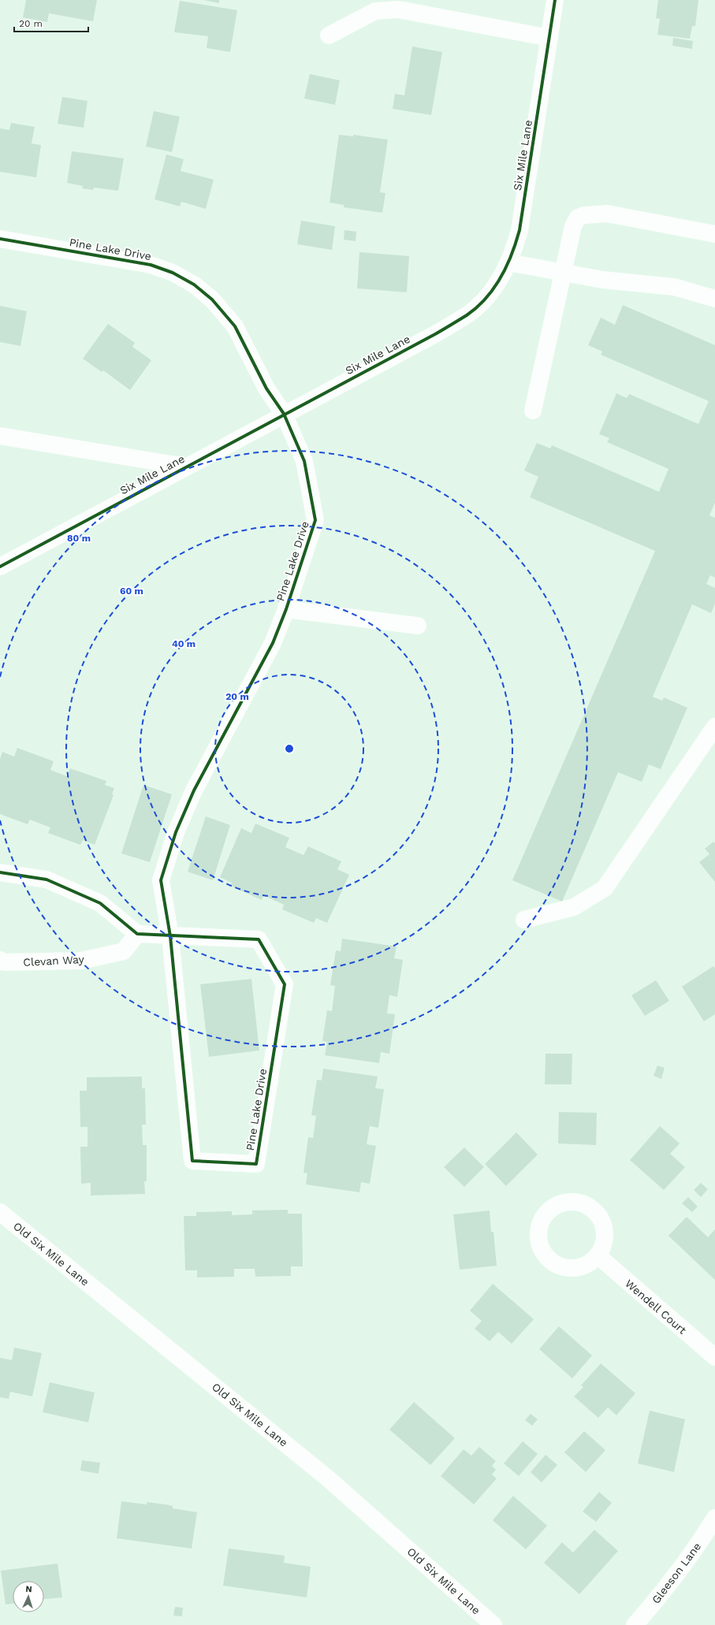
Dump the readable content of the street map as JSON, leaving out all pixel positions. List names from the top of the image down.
{
  "streets": {
    "street": [
      "Six Mile Lane",
      "Pine Lake Drive",
      "Clevan Way",
      "Old Six Mile Lane",
      "Wendell Court",
      "Gleeson Lane"
    ]
  },
  "crossings": [
    ["Six Mile Lane", "Pine Lake Drive"]
  ],
  "scale_bar": "20 m",
  "north": "top",
  "rings": [
    "80 m",
    "60 m",
    "40 m",
    "20 m"
  ]
}
